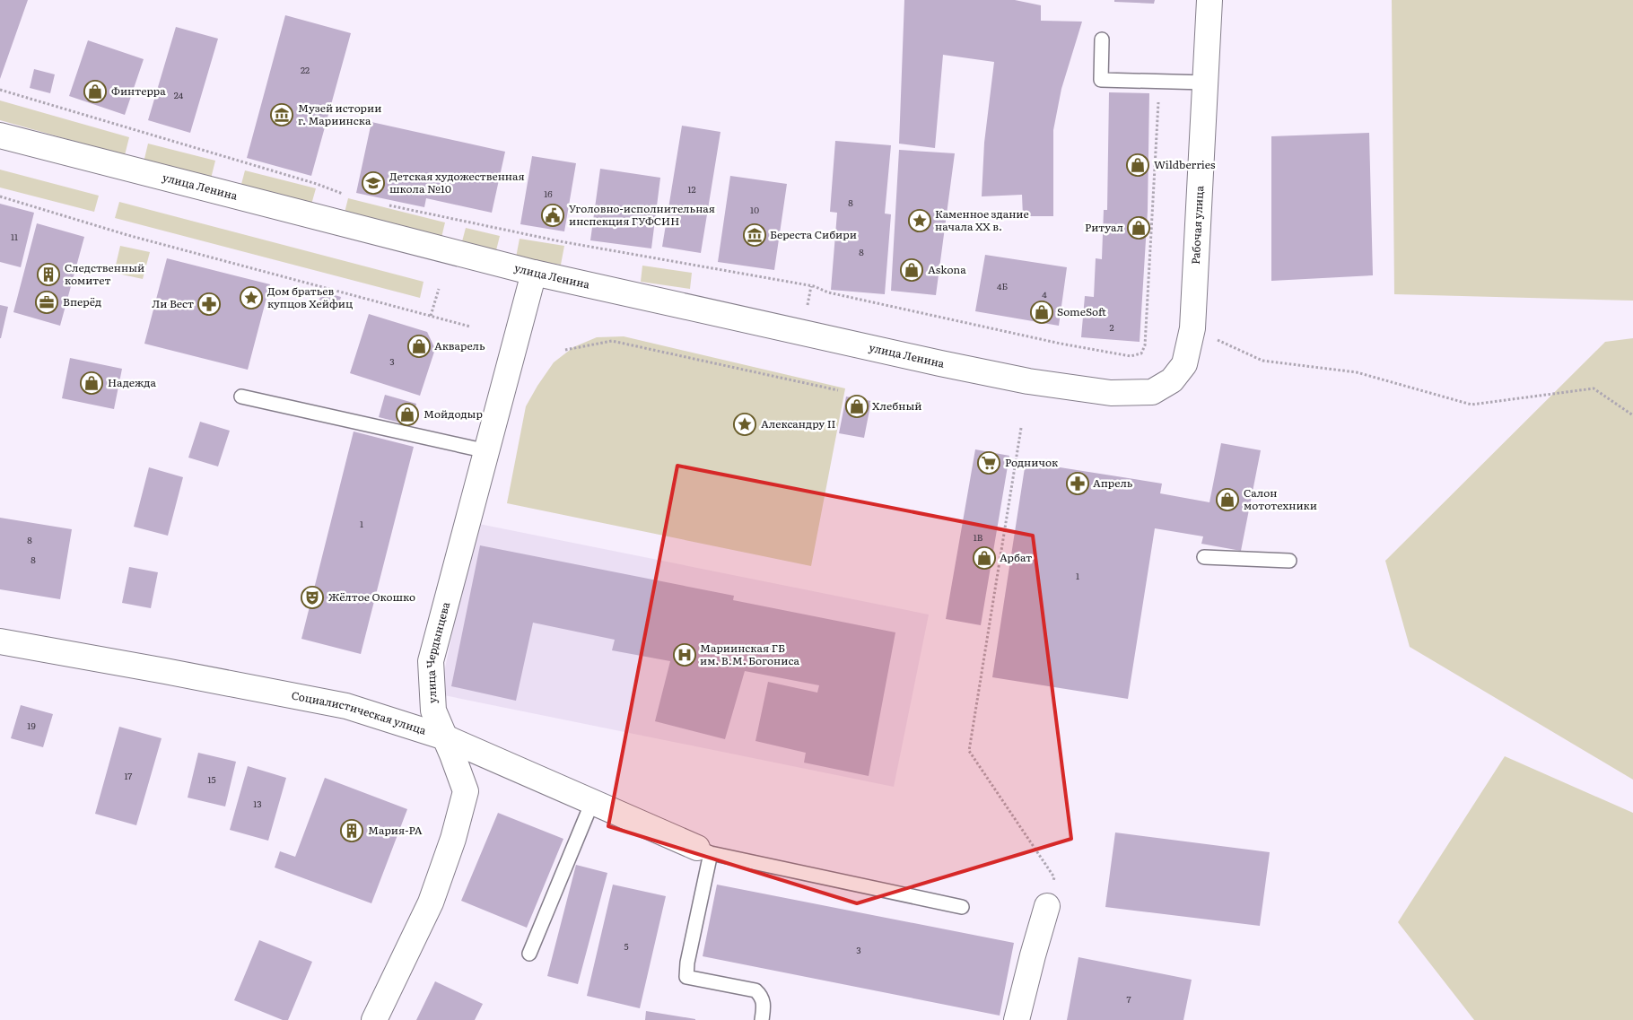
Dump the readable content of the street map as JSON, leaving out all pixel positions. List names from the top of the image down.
{
  "streets": {
    "street": [
      "улица Ленина",
      "Рабочая улица",
      "улица Чердынцева",
      "Социалистическая улица"
    ]
  },
  "crossings": [
    ["улица Ленина", "Рабочая улица"],
    ["улица Ленина", "улица Чердынцева"],
    ["улица Чердынцева", "Социалистическая улица"]
  ],
  "places": {
    "shop": [
      "Финтерра",
      "Wildberries",
      "Ритуал",
      "Askona",
      "SomeSoft",
      "Акварель",
      "Надежда",
      "Хлебный",
      "Мойдодыр",
      "Салон мототехники",
      "Арбат"
    ],
    "museum": ["Музей истории г. Мариинска", "Береста Сибири"],
    "school or university": ["Детская художественная школа №10"],
    "public building": ["Уголовно-исполнительная инспекция ГУФСИН"],
    "place": ["Каменное здание начала XX в.", "Дом братьев купцов Хейфиц", "Александру II"],
    "building": ["Следственный комитет", "Мария-РА"],
    "office": ["Вперёд"],
    "pharmacy": ["Ли Вест", "Апрель"],
    "supermarket": ["Родничок"],
    "theatre": ["Жёлтое Окошко"],
    "hospital": ["Мариинская ГБ им. В.М. Богониса"]
  },
  "house_numbers": [
    "22",
    "24",
    "12",
    "16",
    "8",
    "10",
    "11",
    "8",
    "4Б",
    "4",
    "2",
    "3",
    "1",
    "1В",
    "8",
    "8",
    "1",
    "19",
    "17",
    "15",
    "13",
    "5",
    "3",
    "7"
  ]
}
